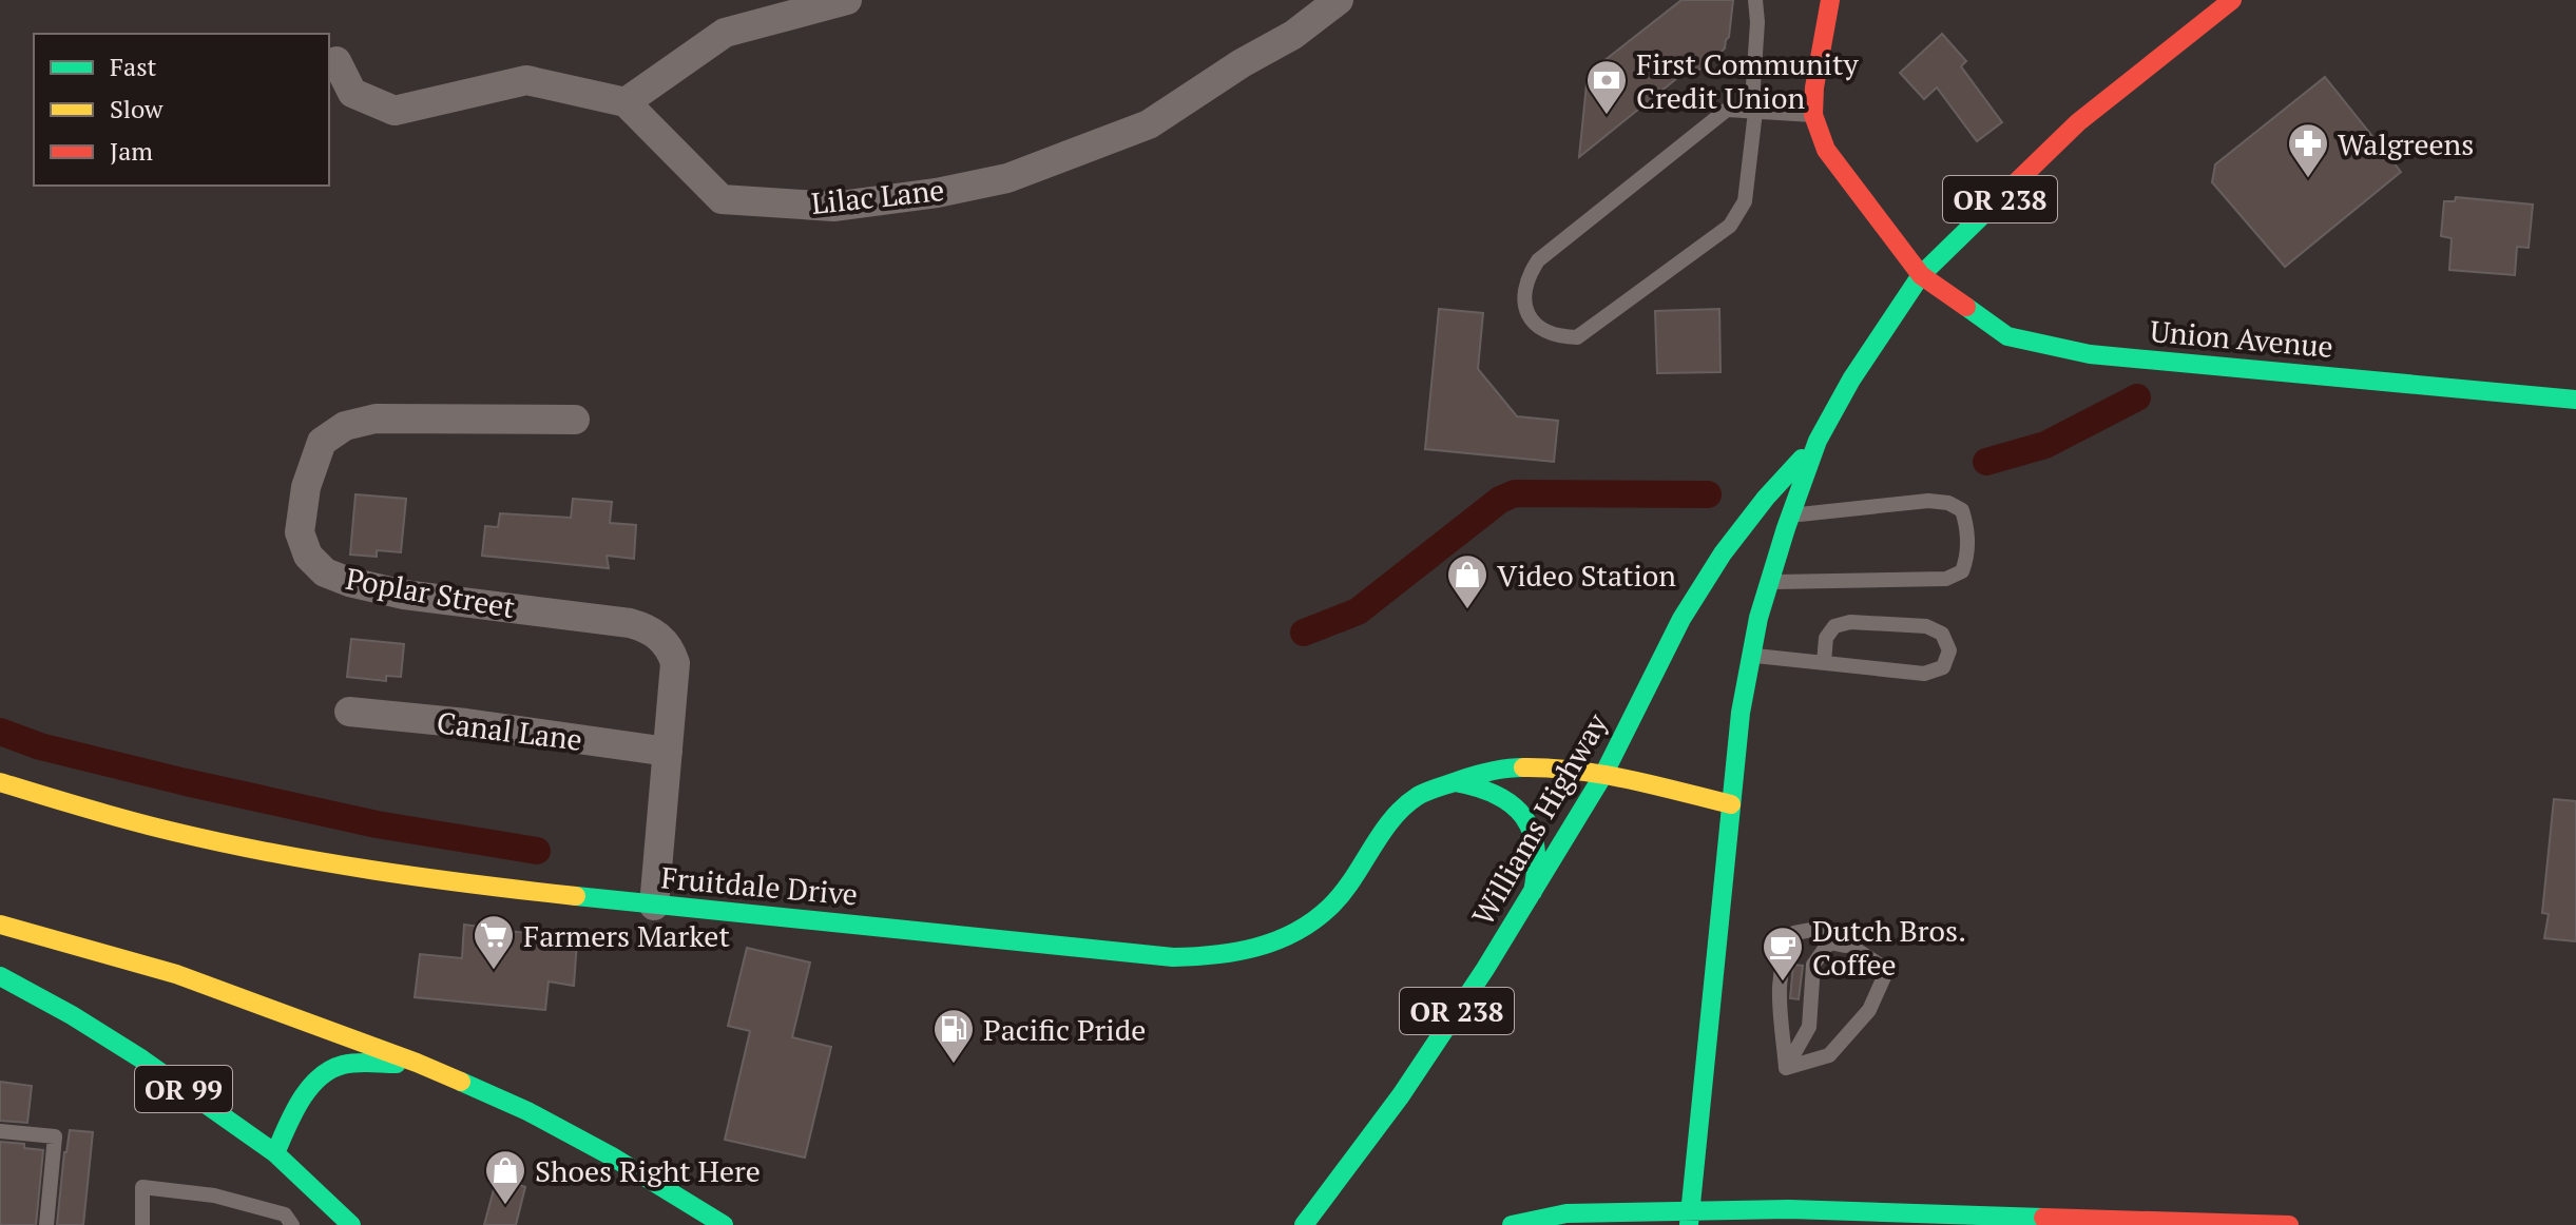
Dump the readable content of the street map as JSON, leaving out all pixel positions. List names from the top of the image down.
{
  "streets": {
    "main road": [
      "OR 238",
      "Union Avenue",
      "Williams Highway",
      "Fruitdale Drive",
      "OR 99"
    ],
    "street": ["Lilac Lane", "Poplar Street", "Canal Lane"]
  },
  "crossings": [
    ["Union Avenue", "Williams Highway"],
    ["Poplar Street", "Canal Lane"],
    ["Poplar Street", "Fruitdale Drive"],
    ["Williams Highway", "Fruitdale Drive"]
  ],
  "places": {
    "bank": ["First Community Credit Union"],
    "pharmacy": ["Walgreens"],
    "shop": ["Video Station", "Shoes Right Here"],
    "supermarket": ["Farmers Market"],
    "cafe": ["Dutch Bros. Coffee"],
    "fuel station": ["Pacific Pride"]
  },
  "legend": ["Fast", "Slow", "Jam"]
}
